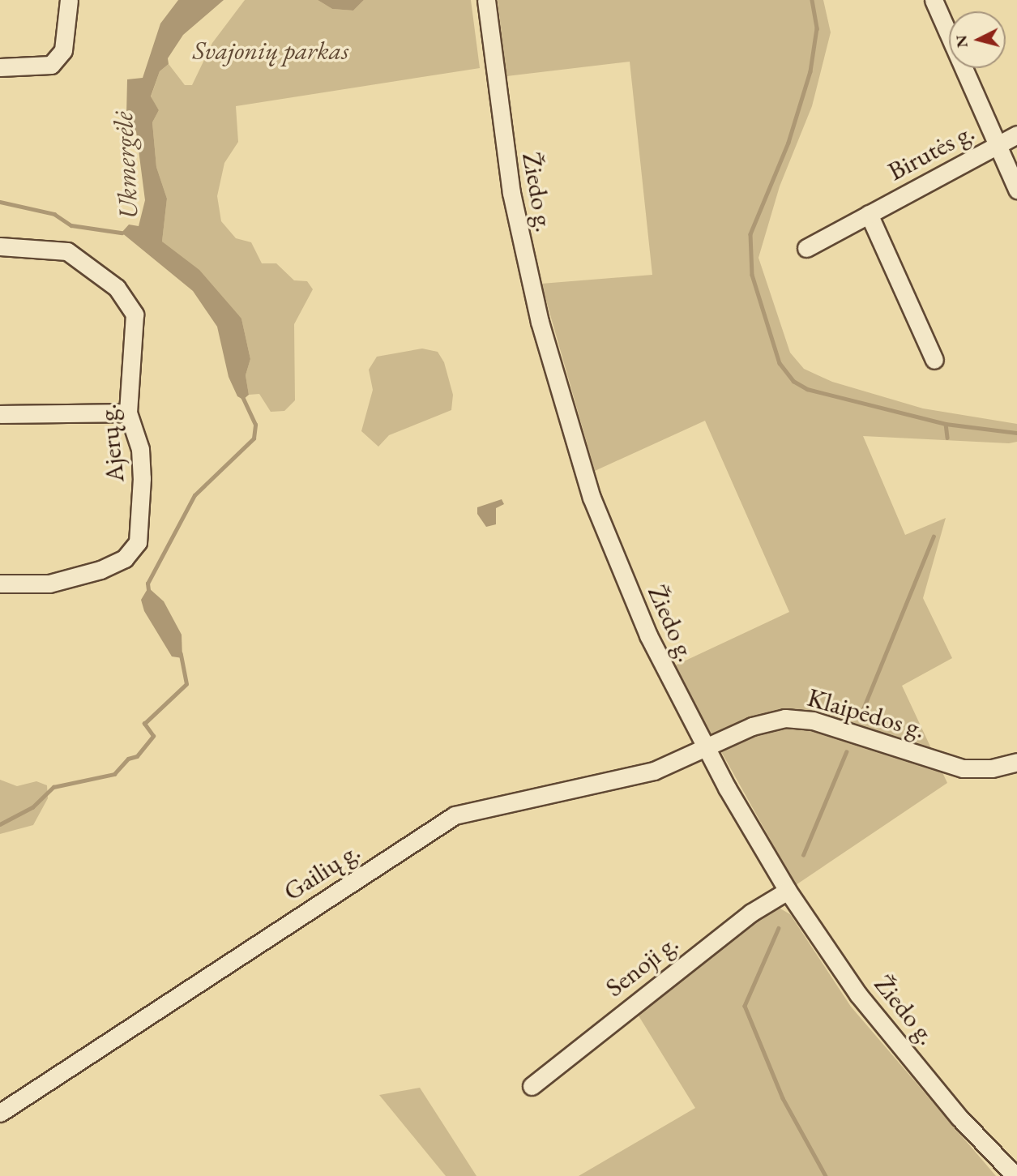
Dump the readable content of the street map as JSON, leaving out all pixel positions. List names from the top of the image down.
{
  "streets": {
    "street": [
      "Birutės g.",
      "Žiedo g.",
      "Ajerų g.",
      "Klaipėdos g.",
      "Gailių g.",
      "Senoji g."
    ]
  },
  "crossings": [
    ["Žiedo g.", "Klaipėdos g."],
    ["Žiedo g.", "Gailių g."],
    ["Žiedo g.", "Senoji g."],
    ["Klaipėdos g.", "Gailių g."]
  ],
  "water": ["Ukmergėlė"],
  "parks": ["Svajonių parkas"],
  "north": "left"
}
